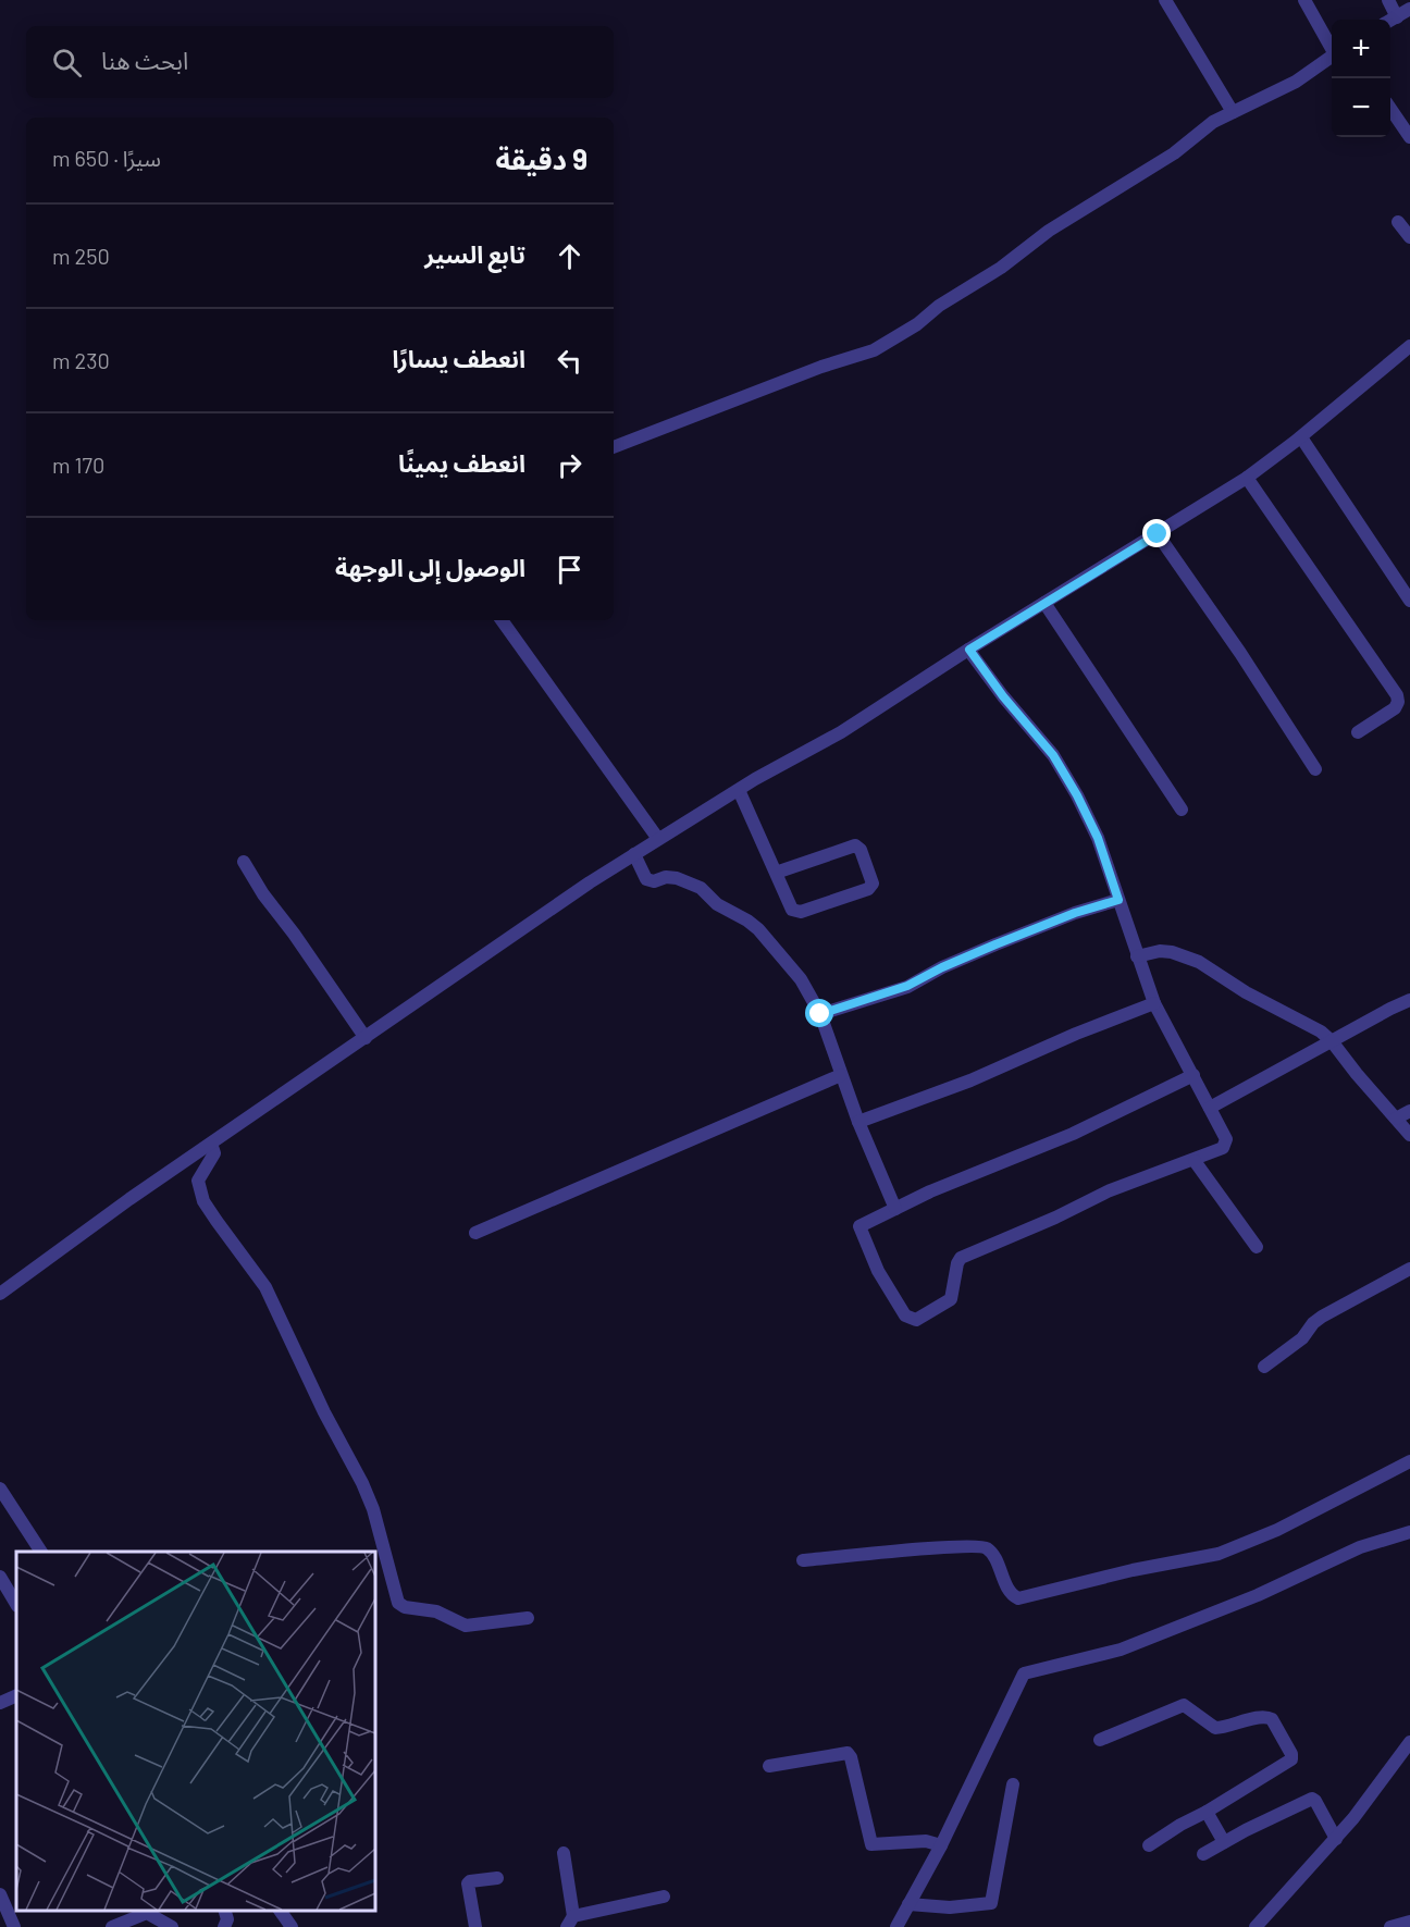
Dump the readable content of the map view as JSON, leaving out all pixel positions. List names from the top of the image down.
{
  "page": {
    "map_buttons": ["+", "−"],
    "search": "ابحث هنا",
    "heading": ["9 دقيقة", "سيرًا · 650 m"],
    "list": [
      ["تابع السير", "250 m"],
      ["انعطف يسارًا", "230 m"],
      ["انعطف يمينًا", "170 m"],
      "الوصول إلى الوجهة"
    ]
  }
}
